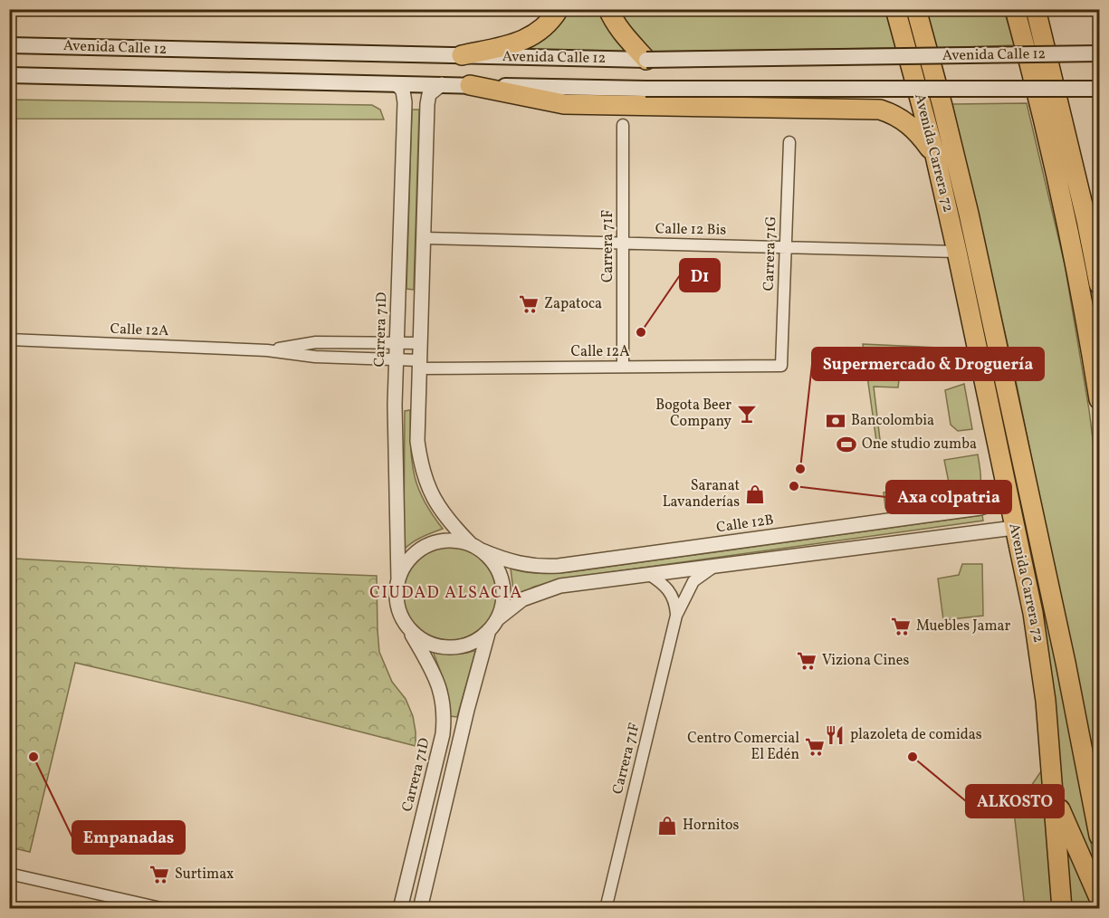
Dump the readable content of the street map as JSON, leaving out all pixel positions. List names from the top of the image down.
{
  "streets": {
    "highway": ["Avenida Carrera 72"],
    "main road": ["Avenida Calle 12"],
    "street": [
      "Calle 12 Bis",
      "Carrera 71F",
      "Carrera 71G",
      "Carrera 71D",
      "Calle 12A",
      "Calle 12B"
    ]
  },
  "crossings": [
    ["Avenida Calle 12", "Carrera 71D"],
    ["Avenida Carrera 72", "Calle 12 Bis"],
    ["Avenida Carrera 72", "Calle 12B"],
    ["Calle 12 Bis", "Carrera 71F"],
    ["Calle 12 Bis", "Carrera 71G"],
    ["Carrera 71F", "Calle 12A"],
    ["Carrera 71G", "Calle 12A"],
    ["Carrera 71D", "Calle 12A"],
    ["Carrera 71D", "Calle 12B"]
  ],
  "districts": ["CIUDAD ALSACIA"],
  "places": {
    "supermarket": [
      "Zapatoca",
      "Muebles Jamar",
      "Viziona Cines",
      "Centro Comercial El Edén",
      "Surtimax"
    ],
    "other": [
      "D1",
      "Supermercado & Droguería",
      "Axa colpatria",
      "Empanadas",
      "ALKOSTO"
    ],
    "bar": ["Bogota Beer Company"],
    "bank": ["Bancolombia"],
    "sports": ["One studio zumba"],
    "shop": ["Saranat Lavanderías", "Hornitos"],
    "restaurant": ["plazoleta de comidas"]
  }
}
